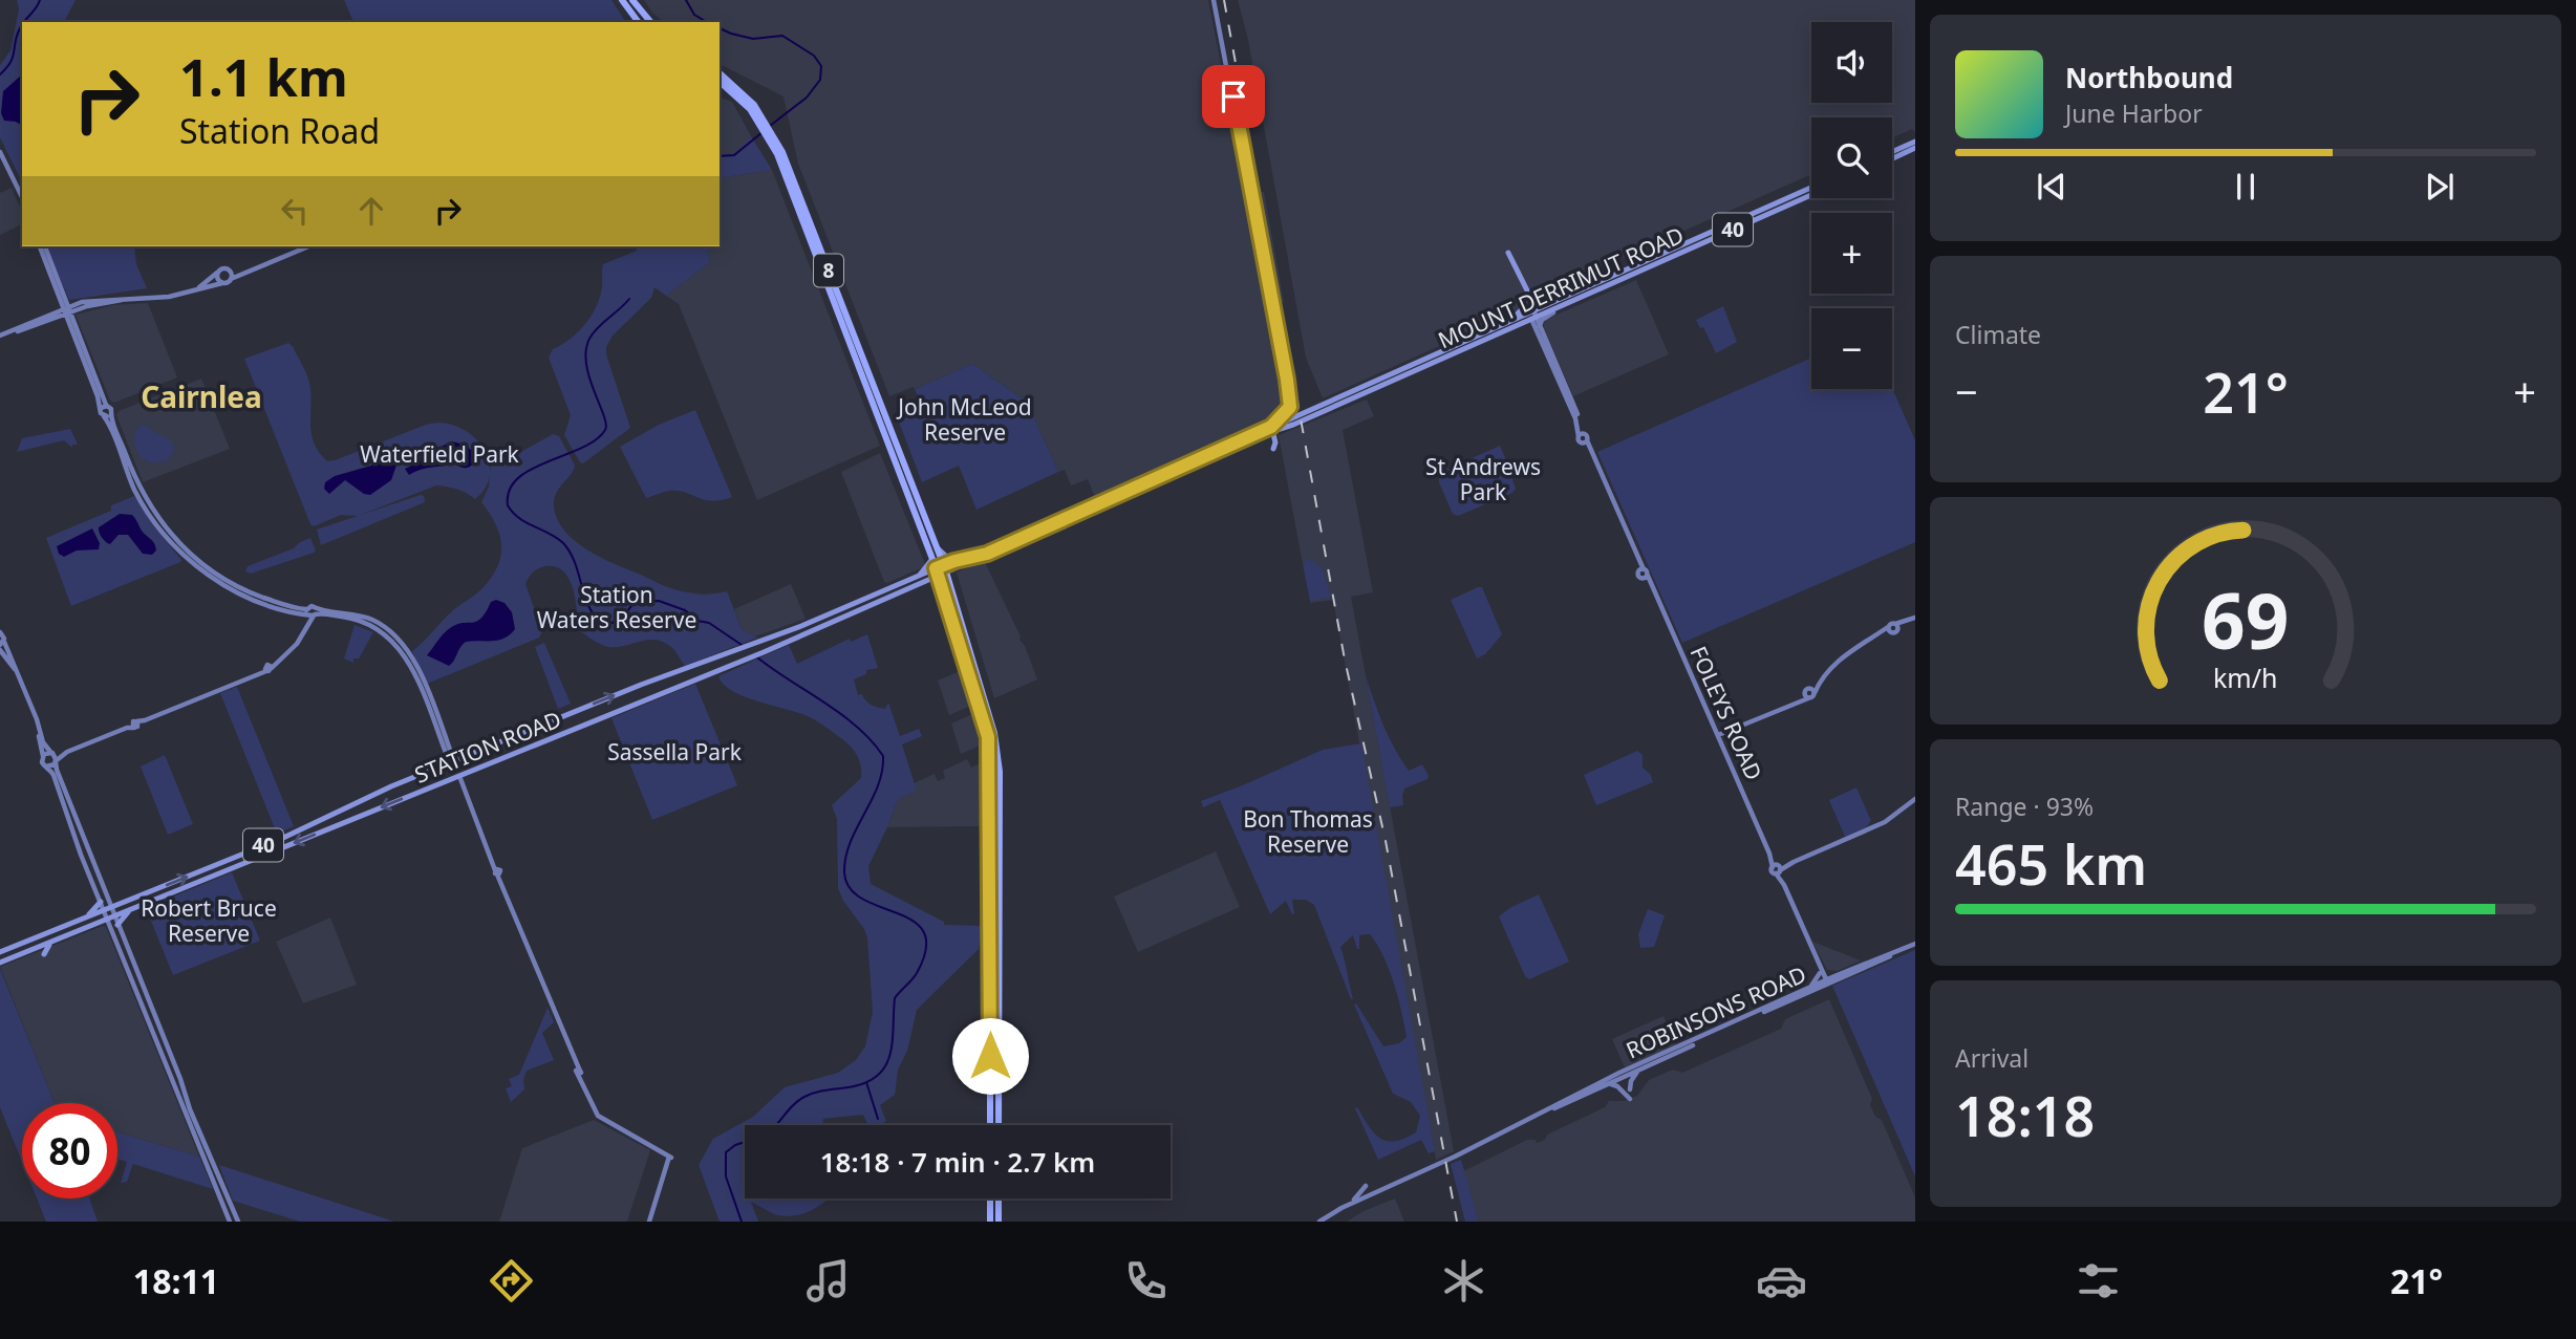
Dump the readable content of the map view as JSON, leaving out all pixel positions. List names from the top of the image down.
{
  "streets": {
    "highway": ["8"],
    "main road": ["40", "MOUNT DERRIMUT ROAD", "STATION ROAD"],
    "street": ["FOLEYS ROAD", "ROBINSONS ROAD"]
  },
  "crossings": [
    ["8", "STATION ROAD"],
    ["MOUNT DERRIMUT ROAD", "STATION ROAD"],
    ["FOLEYS ROAD", "ROBINSONS ROAD"]
  ],
  "districts": ["Cairnlea"],
  "parks": [
    "John McLeod Reserve",
    "Waterfield Park",
    "St Andrews Park",
    "Station Waters Reserve",
    "Sassella Park",
    "Bon Thomas Reserve",
    "Robert Bruce Reserve"
  ],
  "page": {
    "map_buttons": ["+", "−"],
    "turn": ["1.1 km", "Station Road"],
    "song": ["Northbound", "June Harbor"],
    "tile": [
      "Climate",
      ["Range · 93%", "465 km"],
      ["Arrival", "18:18"]
    ],
    "heat": ["−", "21°", "+"],
    "limit": "80",
    "trip": "18:18 · 7 min · 2.7 km",
    "tabs": ["18:11", "21°"],
    "gauge": ["69", "km/h"]
  }
}
